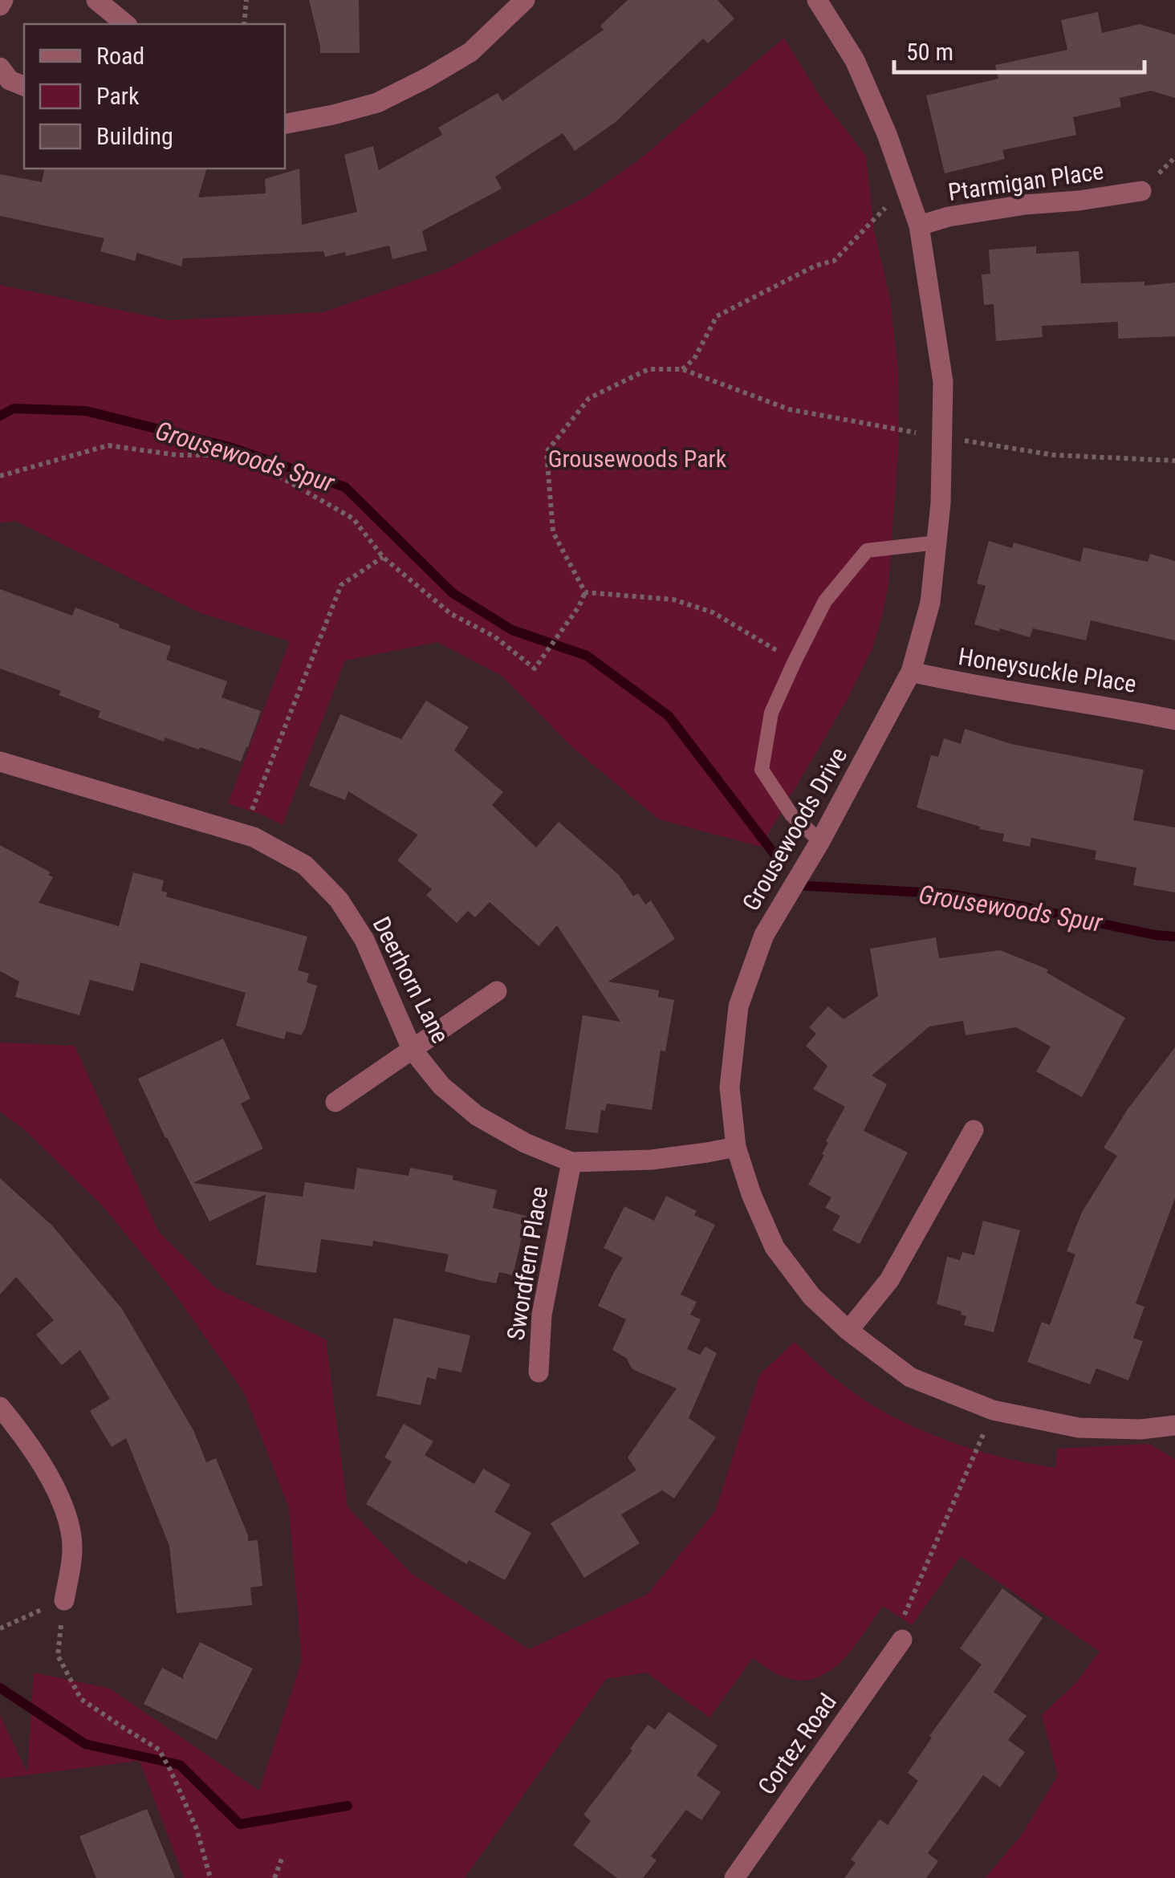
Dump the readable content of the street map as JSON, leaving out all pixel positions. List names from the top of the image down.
{
  "streets": {
    "street": [
      "Ptarmigan Place",
      "Honeysuckle Place",
      "Grousewoods Drive",
      "Deerhorn Lane",
      "Swordfern Place",
      "Cortez Road"
    ]
  },
  "crossings": [
    ["Ptarmigan Place", "Grousewoods Drive"],
    ["Honeysuckle Place", "Grousewoods Drive"],
    ["Grousewoods Drive", "Deerhorn Lane"],
    ["Deerhorn Lane", "Swordfern Place"]
  ],
  "water": ["Grousewoods Spur"],
  "parks": ["Grousewoods Park"],
  "legend": ["Road", "Park", "Building"],
  "scale_bar": "50 m"
}
